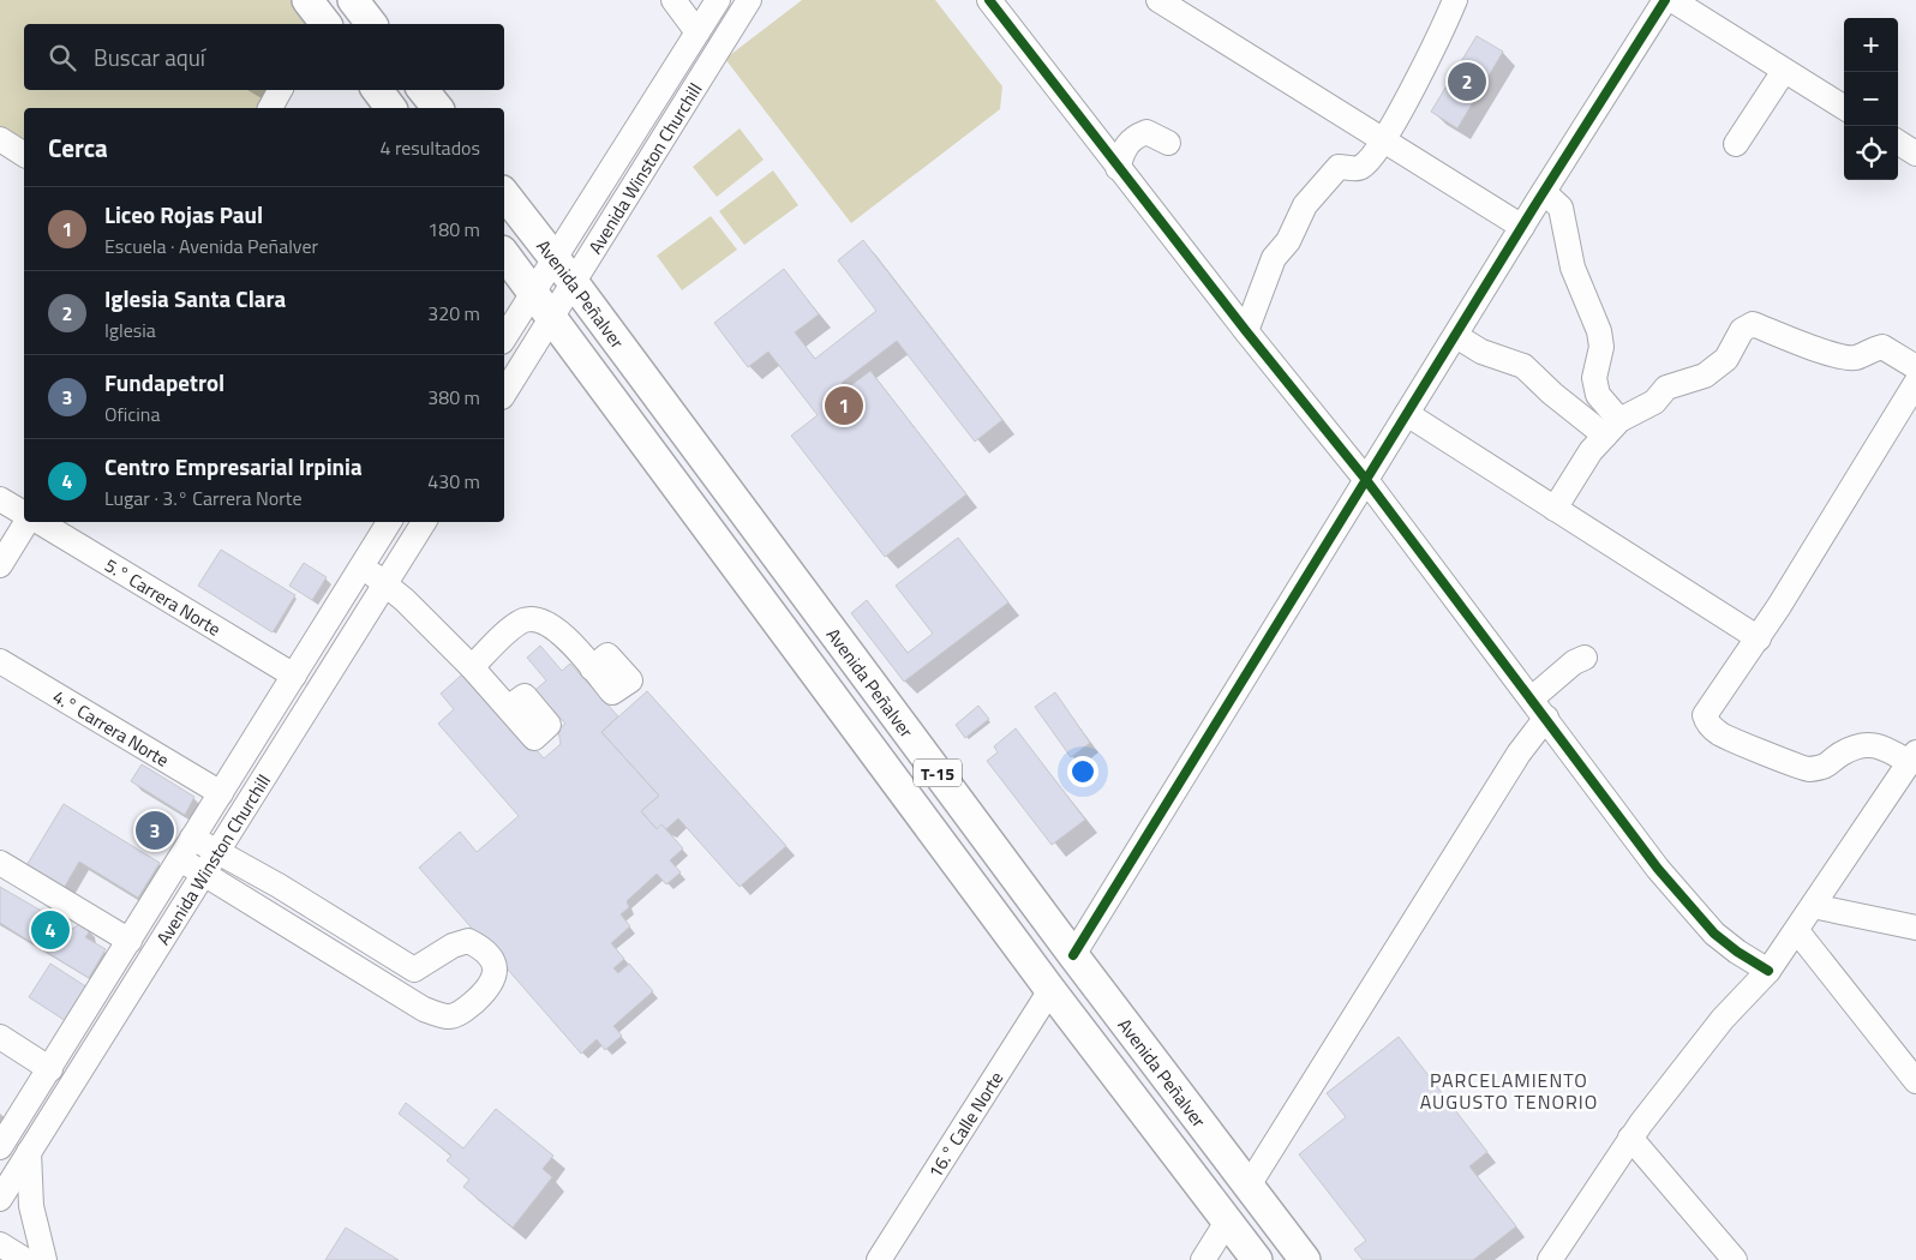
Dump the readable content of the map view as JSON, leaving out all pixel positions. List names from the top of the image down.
{
  "streets": {
    "main road": ["Avenida Peñalver", "T-15"],
    "street": [
      "Avenida Winston Churchill",
      "5.° Carrera Norte",
      "4.° Carrera Norte",
      "16.° Calle Norte"
    ]
  },
  "crossings": [
    ["Avenida Winston Churchill", "Avenida Peñalver"],
    ["Avenida Winston Churchill", "5.° Carrera Norte"],
    ["Avenida Winston Churchill", "4.° Carrera Norte"],
    ["Avenida Peñalver", "16.° Calle Norte"]
  ],
  "districts": ["PARCELAMIENTO AUGUSTO TENORIO"],
  "page": {
    "map_buttons": ["+", "−"],
    "search": "Buscar aquí",
    "pins": [
      "2",
      "1",
      "3",
      "4"
    ],
    "heading": ["Cerca", "4 resultados"],
    "list": [
      {
        "mark": "1",
        "name": "Liceo Rojas Paul",
        "note": "Escuela · Avenida Peñalver",
        "value": "180 m"
      },
      {
        "mark": "2",
        "name": "Iglesia Santa Clara",
        "note": "Iglesia",
        "value": "320 m"
      },
      {
        "mark": "3",
        "name": "Fundapetrol",
        "note": "Oficina",
        "value": "380 m"
      },
      {
        "mark": "4",
        "name": "Centro Empresarial Irpinia",
        "note": "Lugar · 3.° Carrera Norte",
        "value": "430 m"
      }
    ]
  }
}
